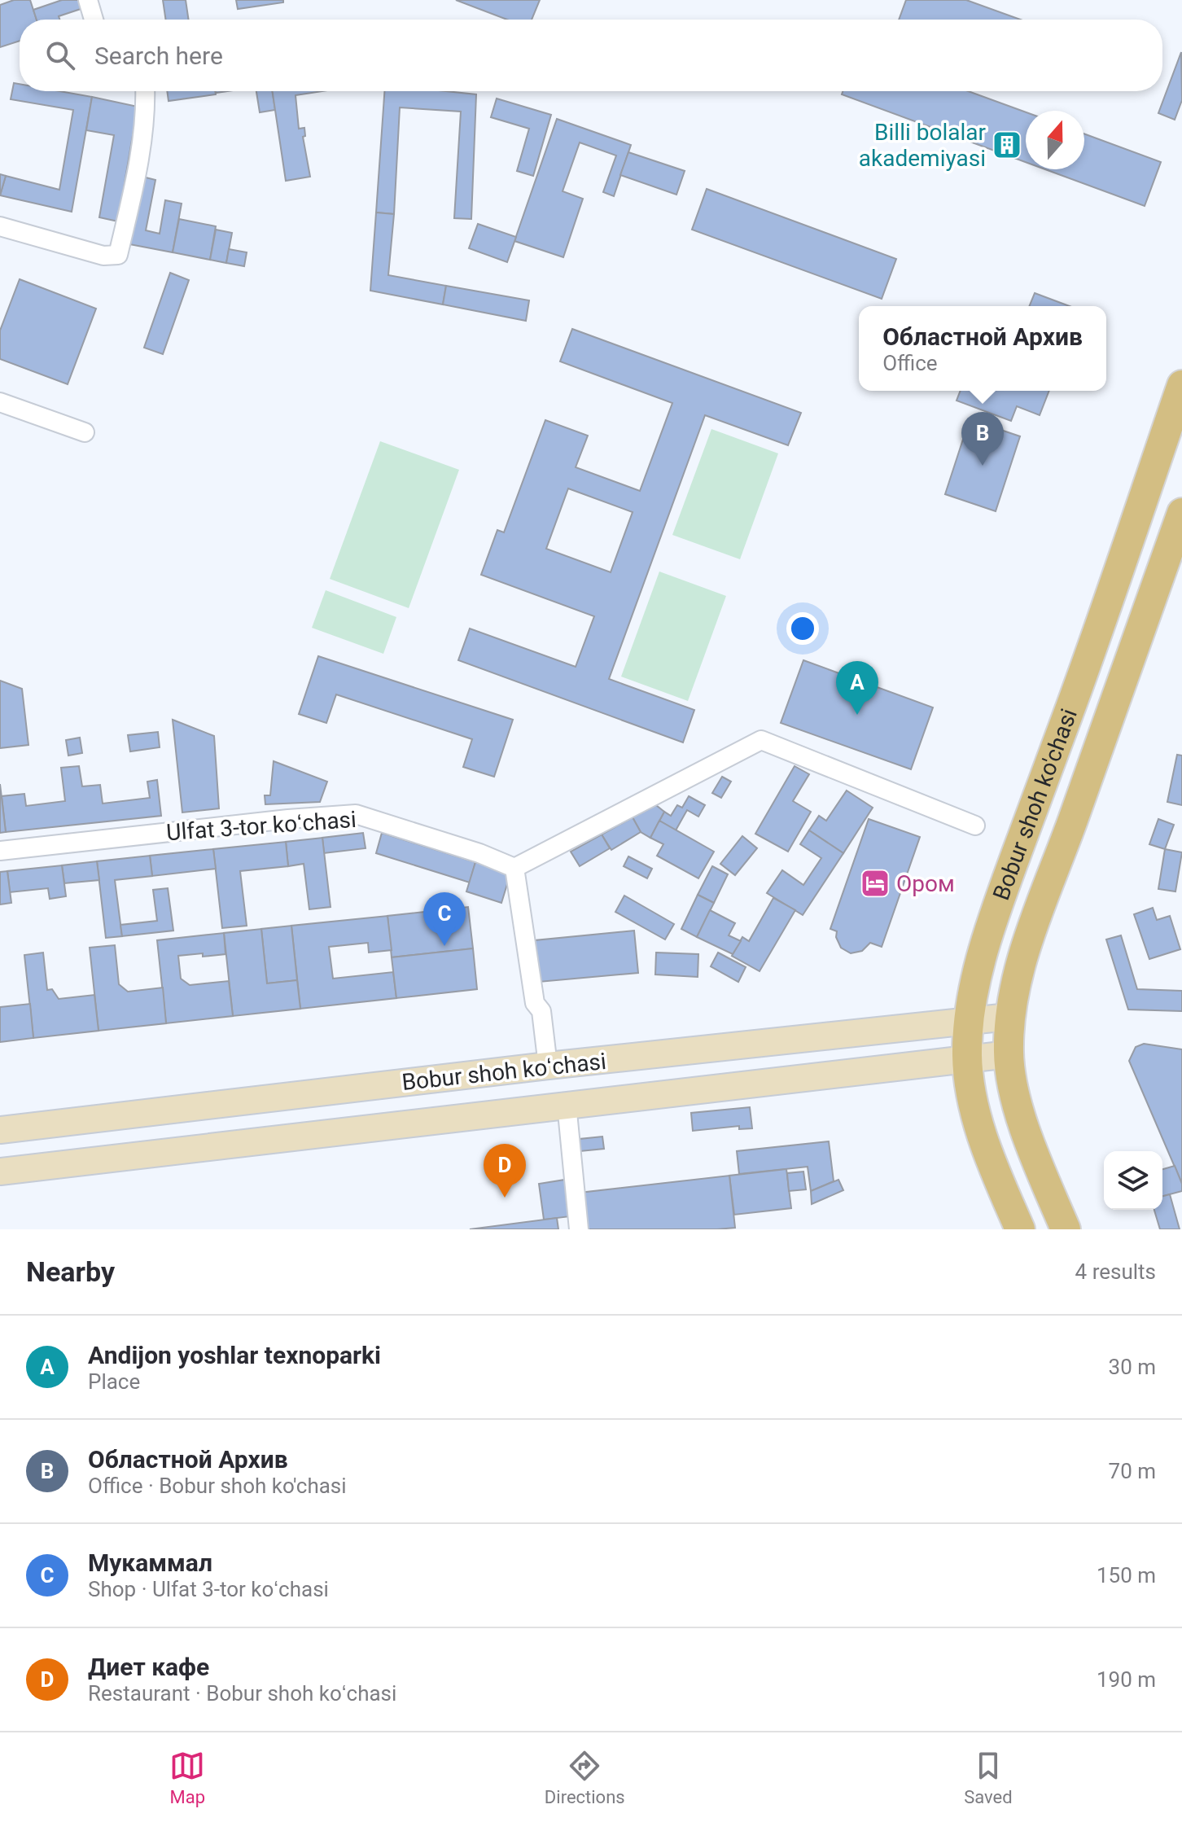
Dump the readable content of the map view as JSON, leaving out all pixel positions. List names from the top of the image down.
{
  "streets": {
    "main road": ["Bobur shoh ko'chasi", "Bobur shoh koʻchasi"],
    "street": ["Ulfat 3-tor koʻchasi"]
  },
  "crossings": [
    ["Bobur shoh ko'chasi", "Bobur shoh koʻchasi"]
  ],
  "places": {
    "building": ["Billi bolalar akademiyasi"],
    "hotel": ["Ором"]
  },
  "north": "top",
  "page": {
    "search": "Search here",
    "popup": ["Областной Архив", "Office"],
    "pins": [
      "B",
      "A",
      "C",
      "D"
    ],
    "heading": ["Nearby", "4 results"],
    "list": [
      {
        "mark": "A",
        "name": "Andijon yoshlar texnoparki",
        "note": "Place",
        "value": "30 m"
      },
      {
        "mark": "B",
        "name": "Областной Архив",
        "note": "Office · Bobur shoh ko'chasi",
        "value": "70 m"
      },
      {
        "mark": "C",
        "name": "Мукаммал",
        "note": "Shop · Ulfat 3-tor koʻchasi",
        "value": "150 m"
      },
      {
        "mark": "D",
        "name": "Диет кафе",
        "note": "Restaurant · Bobur shoh koʻchasi",
        "value": "190 m"
      }
    ],
    "nav": ["Map", "Directions", "Saved"]
  }
}
